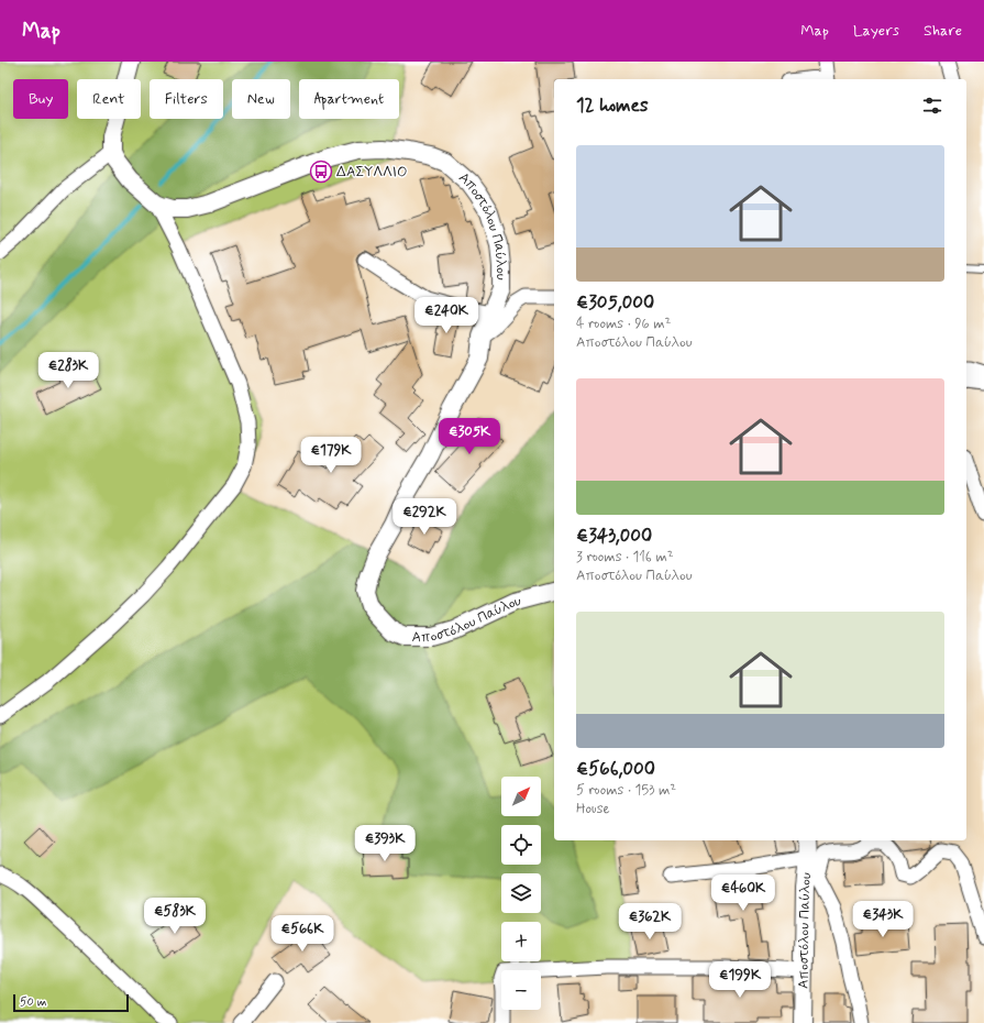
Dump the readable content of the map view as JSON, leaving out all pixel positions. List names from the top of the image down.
{
  "streets": {
    "street": ["Αποστόλου Παύλου"]
  },
  "places": {
    "bus stop": ["ΔΑΣΥΛΛΙΟ"]
  },
  "scale_bar": "50 m",
  "north": "top right",
  "page": {
    "header": "Map",
    "nav": ["Map", "Layers", "Share"],
    "chip": [
      "Buy",
      "Rent",
      "Filters",
      "New",
      "Apartment"
    ],
    "heading": "12 homes",
    "list": [
      {
        "name": "€305,000",
        "note": "4 rooms · 96 m² · Αποστόλου Παύλου"
      },
      {
        "name": "€343,000",
        "note": "3 rooms · 116 m² · Αποστόλου Παύλου"
      },
      {
        "name": "€566,000",
        "note": "5 rooms · 153 m² · House"
      }
    ],
    "price": [
      "€240K",
      "€283K",
      "€305K",
      "€179K",
      "€292K",
      "€393K",
      "€460K",
      "€583K",
      "€343K",
      "€362K",
      "€566K",
      "€199K"
    ],
    "map_buttons": ["+", "−"],
    "scale": "50 m"
  }
}
